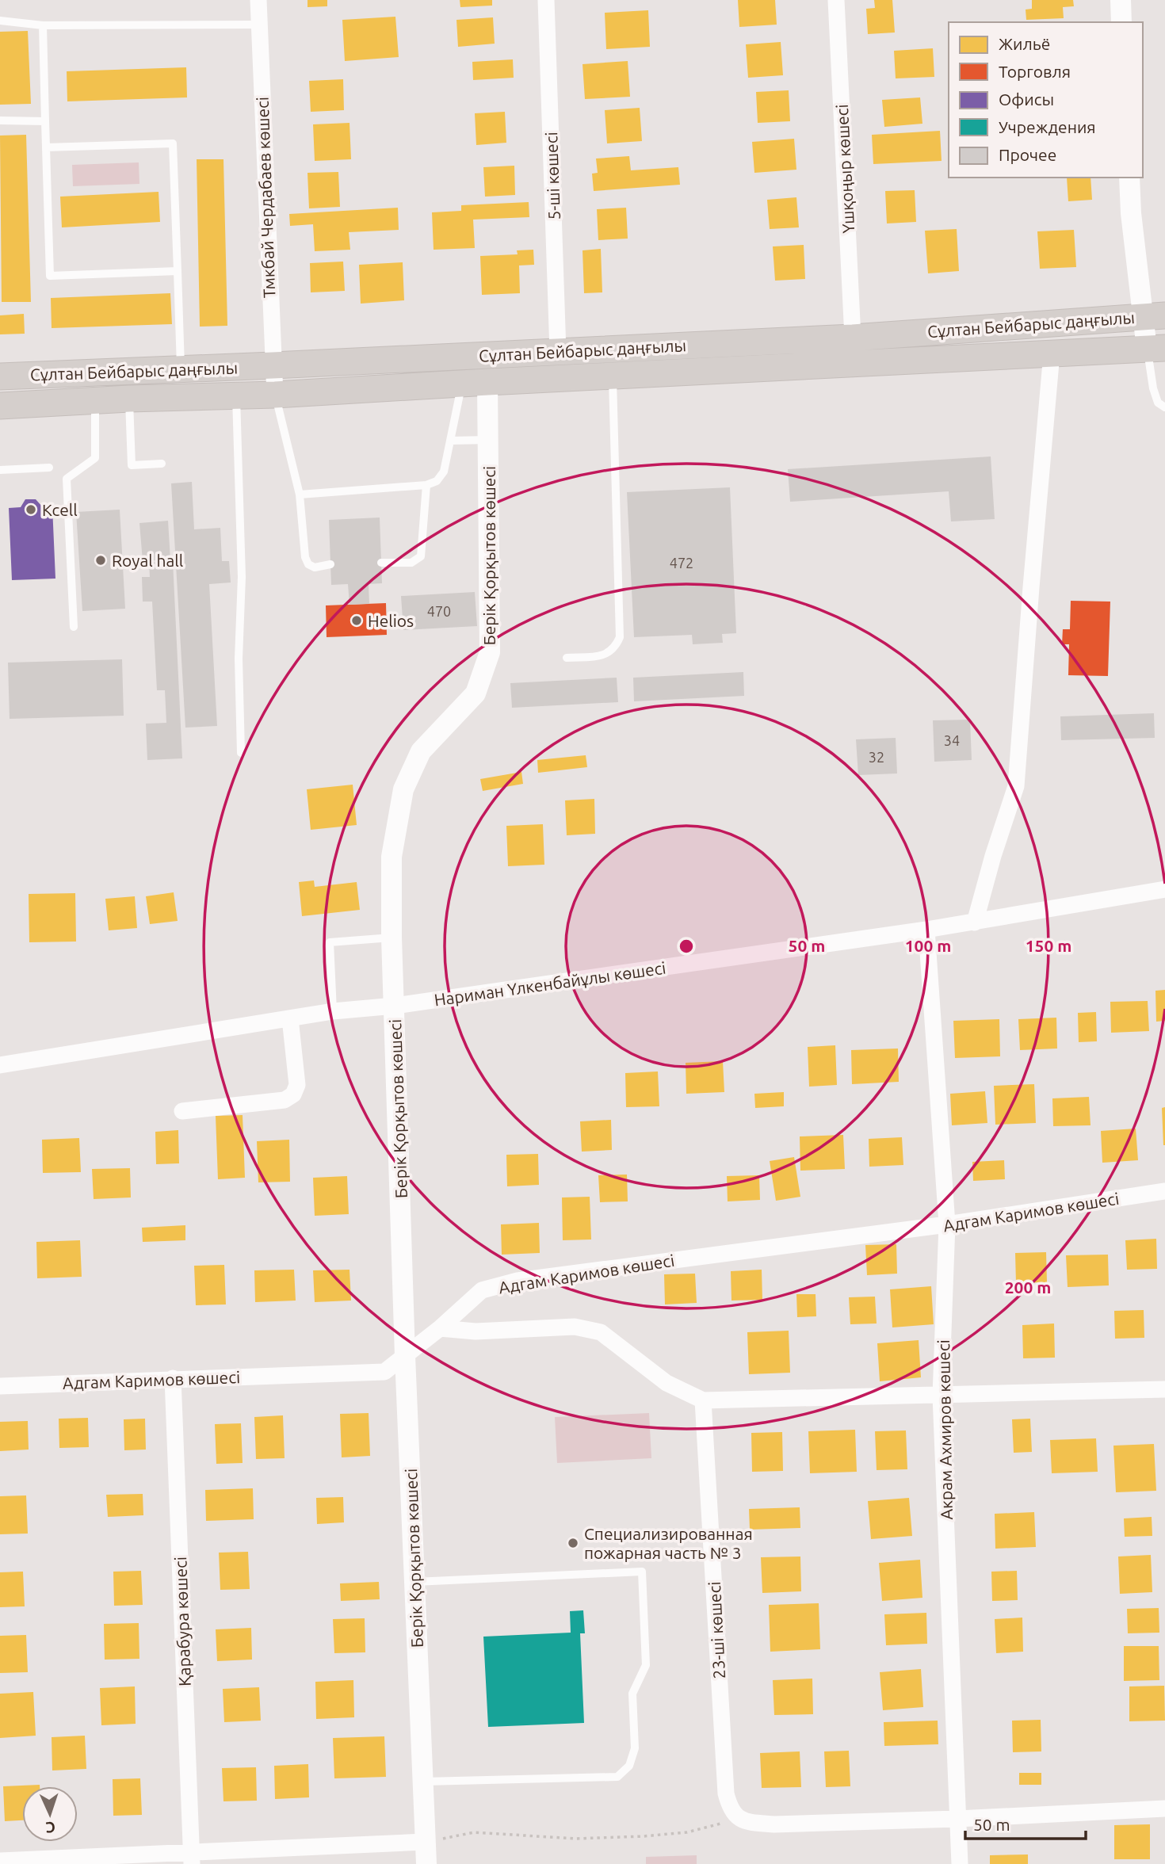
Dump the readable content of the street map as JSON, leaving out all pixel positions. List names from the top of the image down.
{
  "streets": {
    "main road": ["Сұлтан Бейбарыс даңғылы"],
    "street": [
      "Үшқоңыр көшесі",
      "5-ші көшесі",
      "Тмкбай Чердабаев көшесі",
      "Берік Қорқытов көшесі",
      "Нариман Үлкенбайұлы көшесі",
      "Адгам Каримов көшесі",
      "Акрам Ахмиров көшесі",
      "Қарабура көшесі",
      "23-шi көшесi"
    ]
  },
  "crossings": [
    ["Үшқоңыр көшесі", "Сұлтан Бейбарыс даңғылы"],
    ["5-ші көшесі", "Сұлтан Бейбарыс даңғылы"],
    ["Тмкбай Чердабаев көшесі", "Сұлтан Бейбарыс даңғылы"],
    ["Сұлтан Бейбарыс даңғылы", "Берік Қорқытов көшесі"],
    ["Берік Қорқытов көшесі", "Нариман Үлкенбайұлы көшесі"],
    ["Берік Қорқытов көшесі", "Адгам Каримов көшесі"],
    ["Нариман Үлкенбайұлы көшесі", "Акрам Ахмиров көшесі"],
    ["Адгам Каримов көшесі", "Акрам Ахмиров көшесі"],
    ["Адгам Каримов көшесі", "Қарабура көшесі"]
  ],
  "places": [
    "Kcell",
    "Royal hall",
    "Helios",
    "Специализированная пожарная часть № 3"
  ],
  "house_numbers": [
    "472",
    "470",
    "34",
    "32"
  ],
  "legend": [
    "Жильё",
    "Торговля",
    "Офисы",
    "Учреждения",
    "Прочее"
  ],
  "scale_bar": "50 m",
  "north": "bottom",
  "rings": [
    "50 m",
    "100 m",
    "150 m",
    "200 m"
  ]
}
